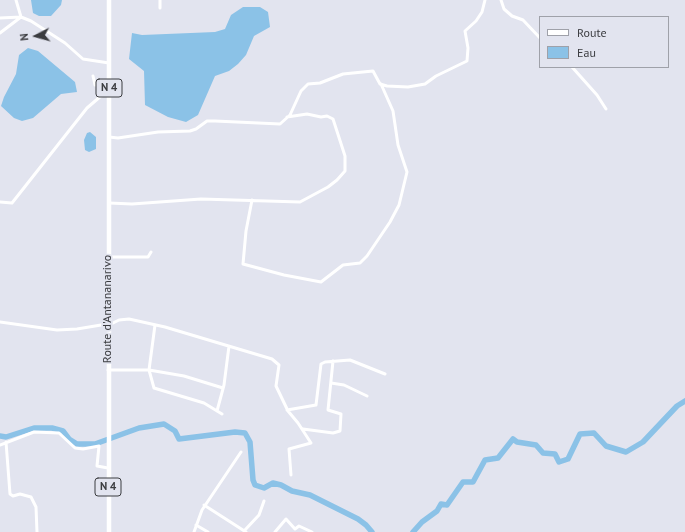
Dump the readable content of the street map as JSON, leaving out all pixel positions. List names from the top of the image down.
{
  "streets": {
    "main road": ["N 4", "Route d'Antananarivo"]
  },
  "crossings": [
    ["N 4", "Route d'Antananarivo"]
  ],
  "legend": ["Route", "Eau"],
  "north": "left"
}
